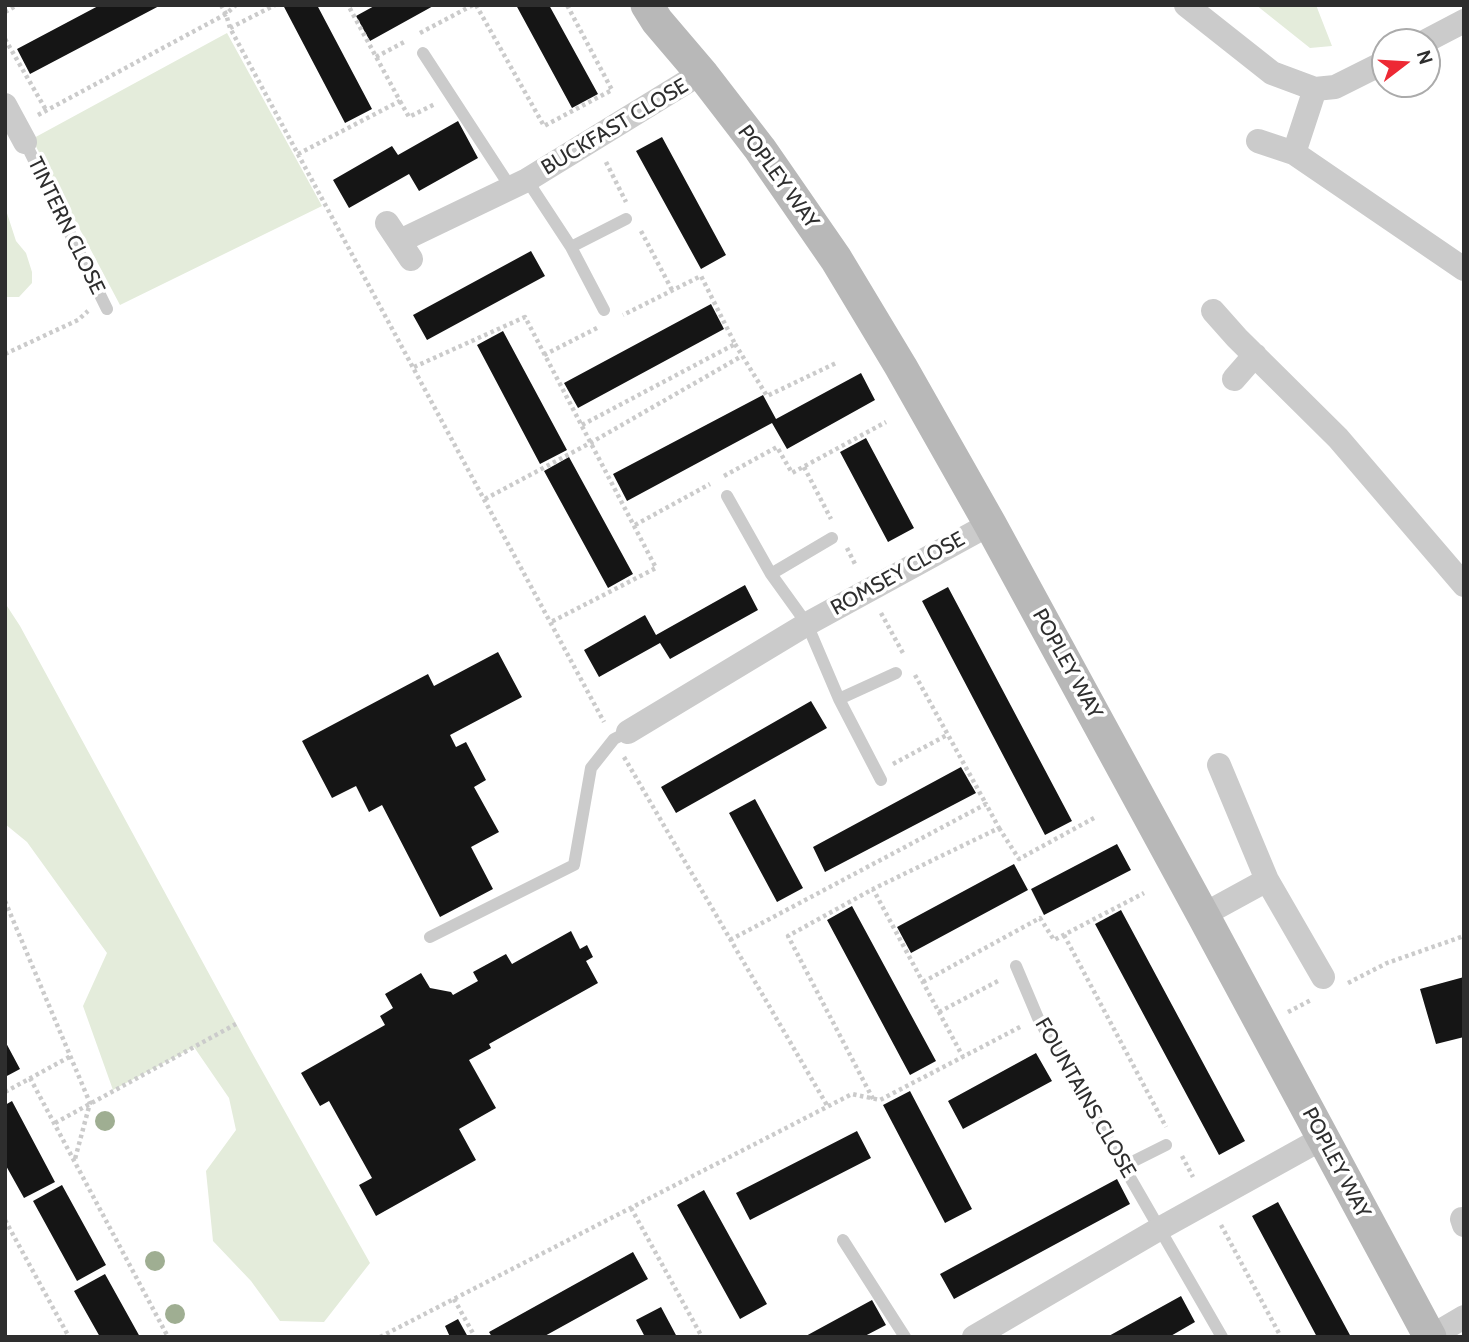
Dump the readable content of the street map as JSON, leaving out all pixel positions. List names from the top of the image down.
{
  "streets": {
    "street": [
      "BUCKFAST CLOSE",
      "POPLEY WAY",
      "TINTERN CLOSE",
      "ROMSEY CLOSE"
    ],
    "lane": ["FOUNTAINS CLOSE"]
  },
  "crossings": [
    ["BUCKFAST CLOSE", "POPLEY WAY"],
    ["POPLEY WAY", "ROMSEY CLOSE"]
  ],
  "north": "right"
}
